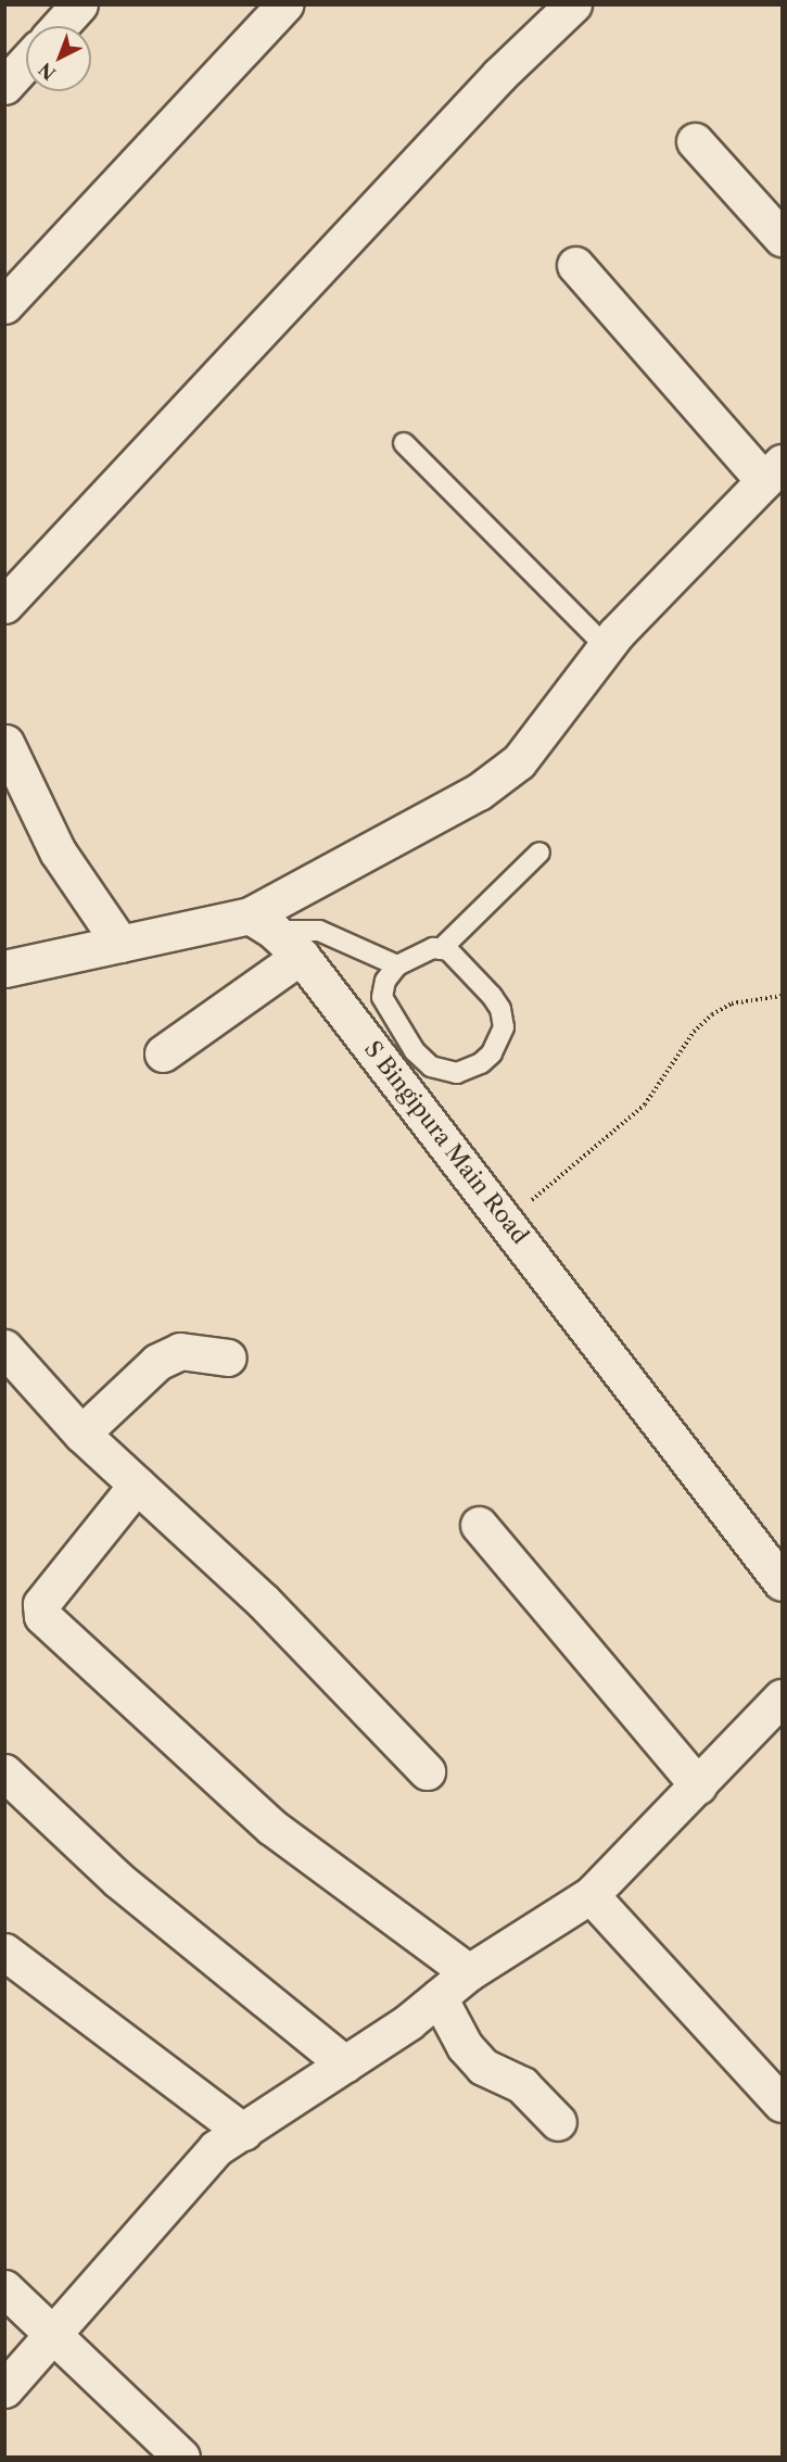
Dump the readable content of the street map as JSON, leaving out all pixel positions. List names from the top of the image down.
{
  "streets": {
    "street": ["S Bingipura Main Road"]
  },
  "north": "bottom left"
}
